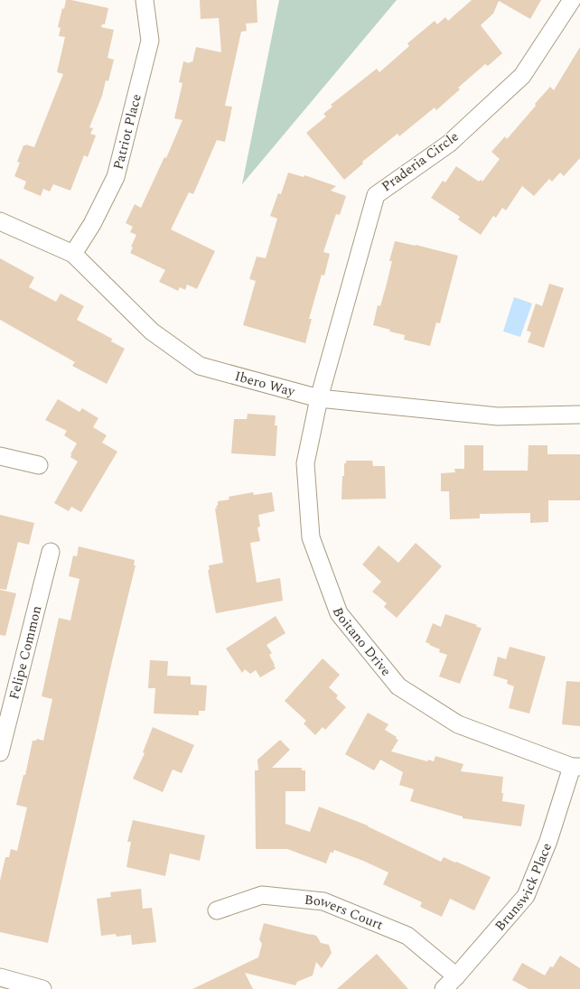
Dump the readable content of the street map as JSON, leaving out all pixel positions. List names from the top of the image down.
{
  "streets": {
    "street": [
      "Patriot Place",
      "Praderia Circle",
      "Ibero Way",
      "Boitano Drive",
      "Felipe Common",
      "Brunswick Place",
      "Bowers Court"
    ]
  },
  "crossings": [
    ["Patriot Place", "Ibero Way"],
    ["Praderia Circle", "Ibero Way"],
    ["Praderia Circle", "Boitano Drive"],
    ["Ibero Way", "Boitano Drive"],
    ["Boitano Drive", "Brunswick Place"],
    ["Brunswick Place", "Bowers Court"]
  ]
}
